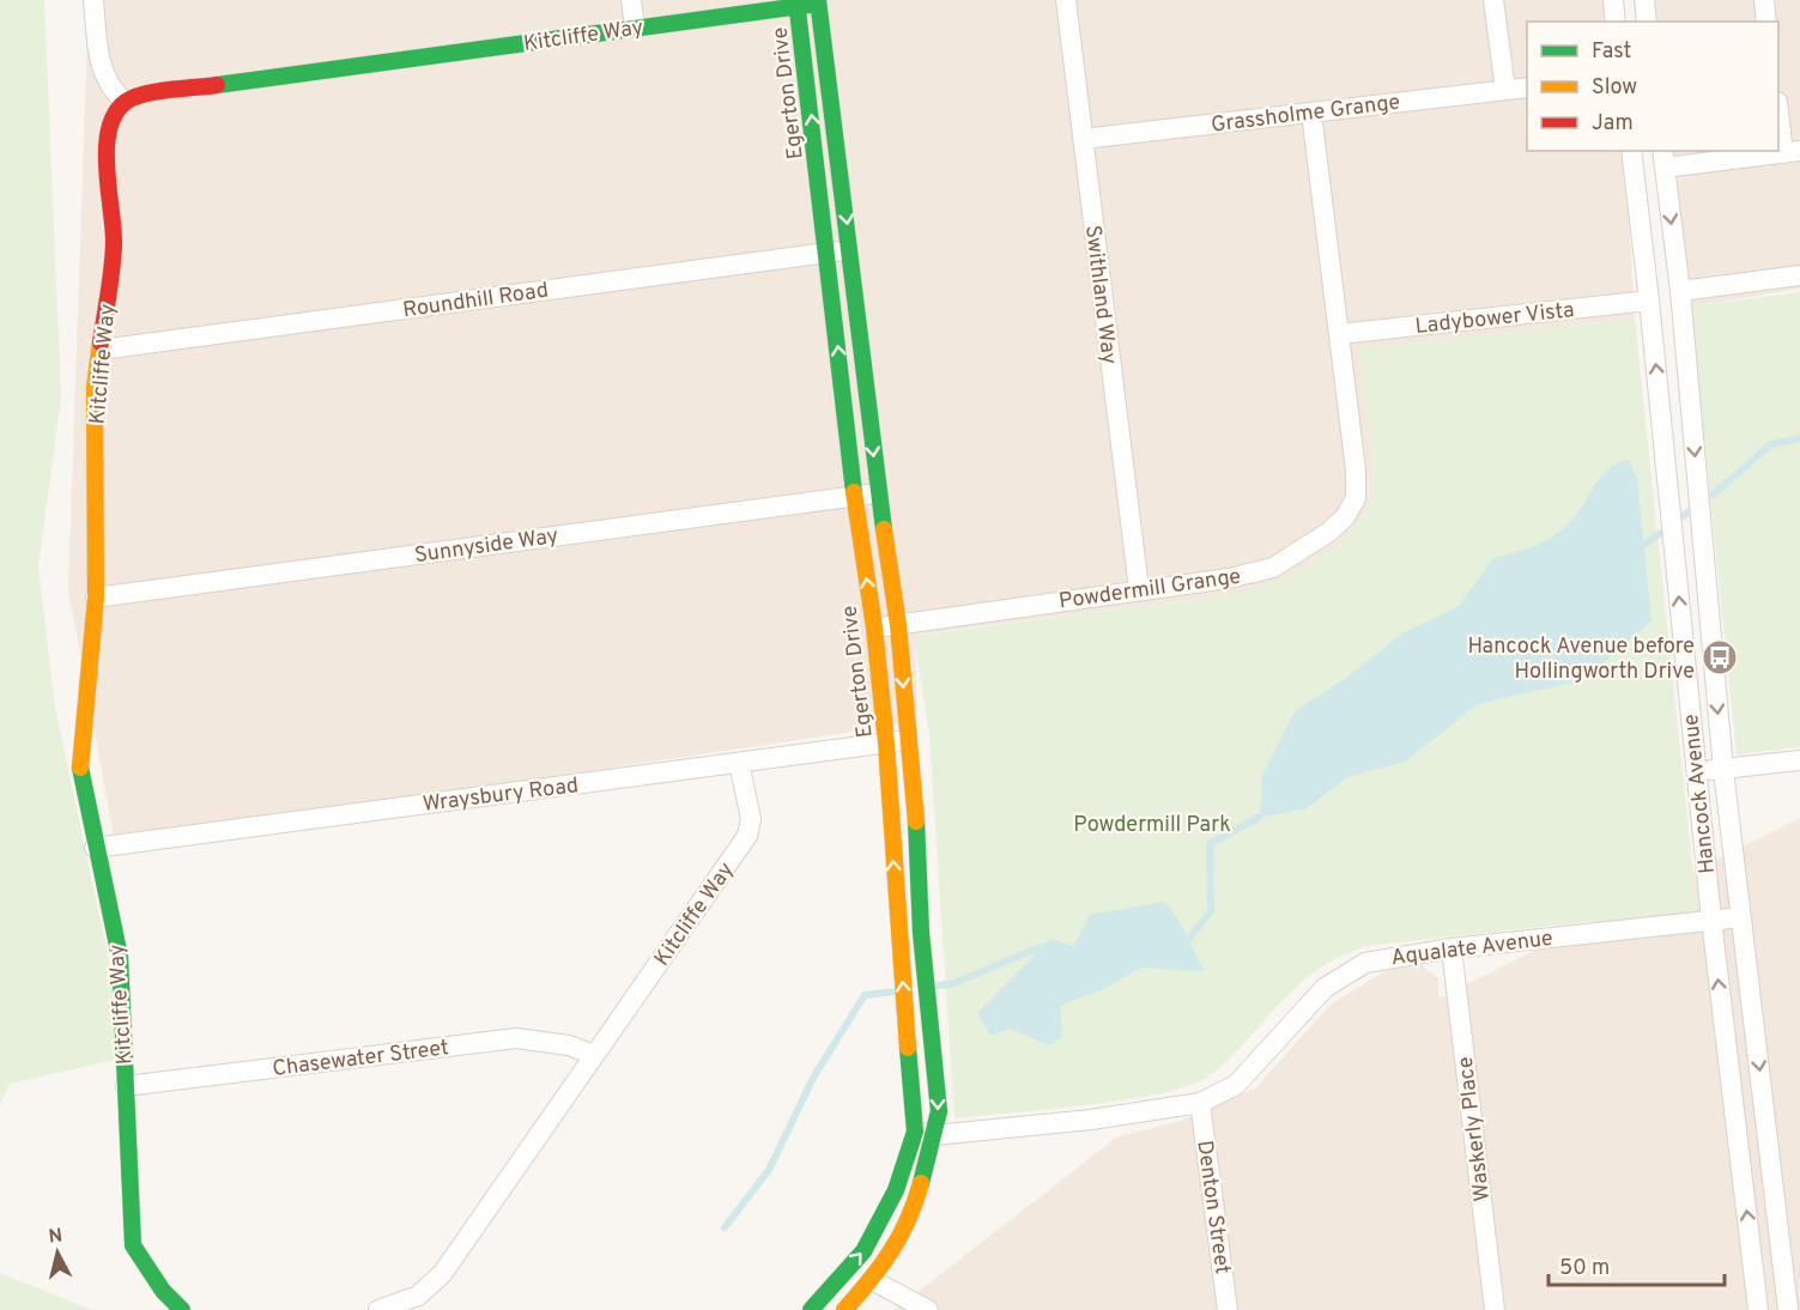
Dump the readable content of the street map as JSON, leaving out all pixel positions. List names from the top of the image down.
{
  "streets": {
    "street": [
      "Kitcliffe Way",
      "Egerton Drive",
      "Grassholme Grange",
      "Swithland Way",
      "Roundhill Road",
      "Ladybower Vista",
      "Sunnyside Way",
      "Powdermill Grange",
      "Wraysbury Road",
      "Hancock Avenue",
      "Aqualate Avenue",
      "Chasewater Street",
      "Waskerly Place",
      "Denton Street"
    ]
  },
  "crossings": [
    ["Kitcliffe Way", "Egerton Drive"],
    ["Kitcliffe Way", "Roundhill Road"],
    ["Kitcliffe Way", "Sunnyside Way"],
    ["Kitcliffe Way", "Wraysbury Road"],
    ["Kitcliffe Way", "Chasewater Street"],
    ["Egerton Drive", "Roundhill Road"],
    ["Egerton Drive", "Sunnyside Way"],
    ["Egerton Drive", "Powdermill Grange"],
    ["Egerton Drive", "Wraysbury Road"],
    ["Egerton Drive", "Aqualate Avenue"],
    ["Grassholme Grange", "Swithland Way"],
    ["Grassholme Grange", "Powdermill Grange"],
    ["Swithland Way", "Powdermill Grange"],
    ["Ladybower Vista", "Powdermill Grange"],
    ["Ladybower Vista", "Hancock Avenue"],
    ["Hancock Avenue", "Aqualate Avenue"],
    ["Aqualate Avenue", "Waskerly Place"],
    ["Aqualate Avenue", "Denton Street"]
  ],
  "parks": ["Powdermill Park"],
  "places": {
    "bus stop": ["Hancock Avenue before Hollingworth Drive"]
  },
  "legend": ["Fast", "Slow", "Jam"],
  "scale_bar": "50 m",
  "north": "top"
}
